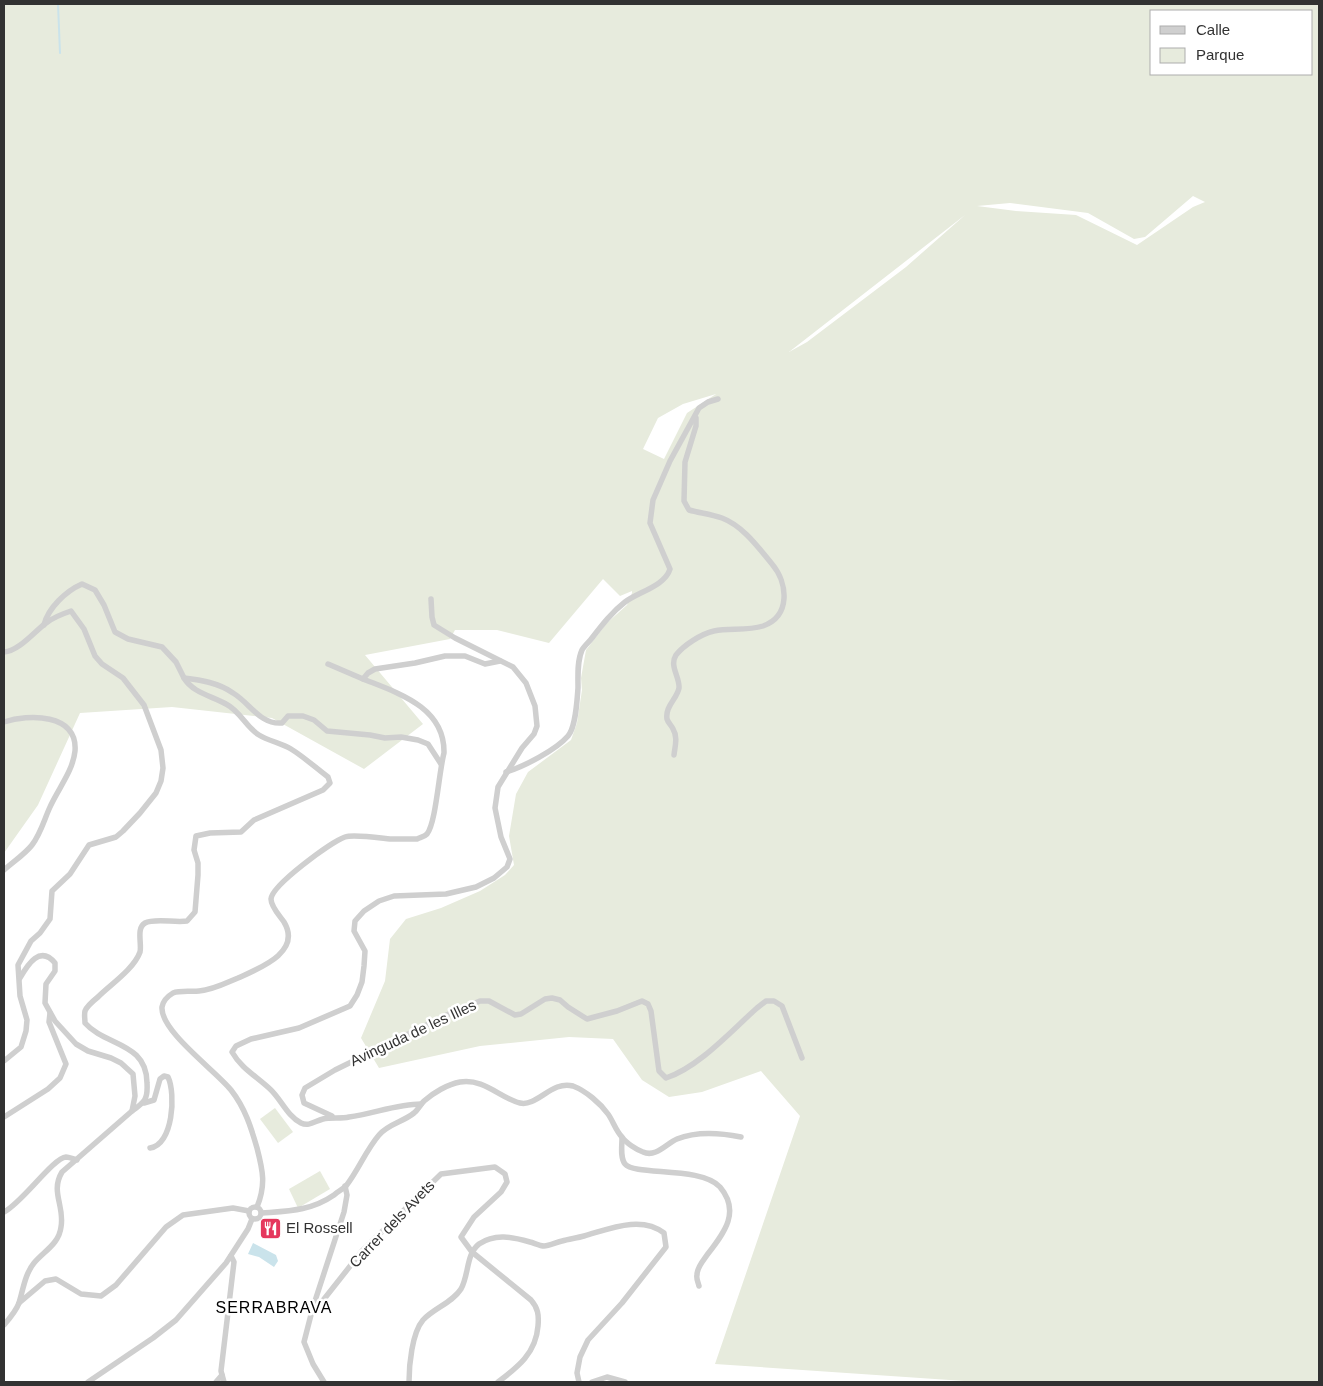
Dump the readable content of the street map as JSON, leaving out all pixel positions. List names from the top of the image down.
{
  "streets": {
    "street": ["Avinguda de les Illes", "Carrer dels Avets"]
  },
  "districts": ["SERRABRAVA"],
  "places": {
    "restaurant": ["El Rossell"]
  },
  "legend": ["Calle", "Parque"]
}
